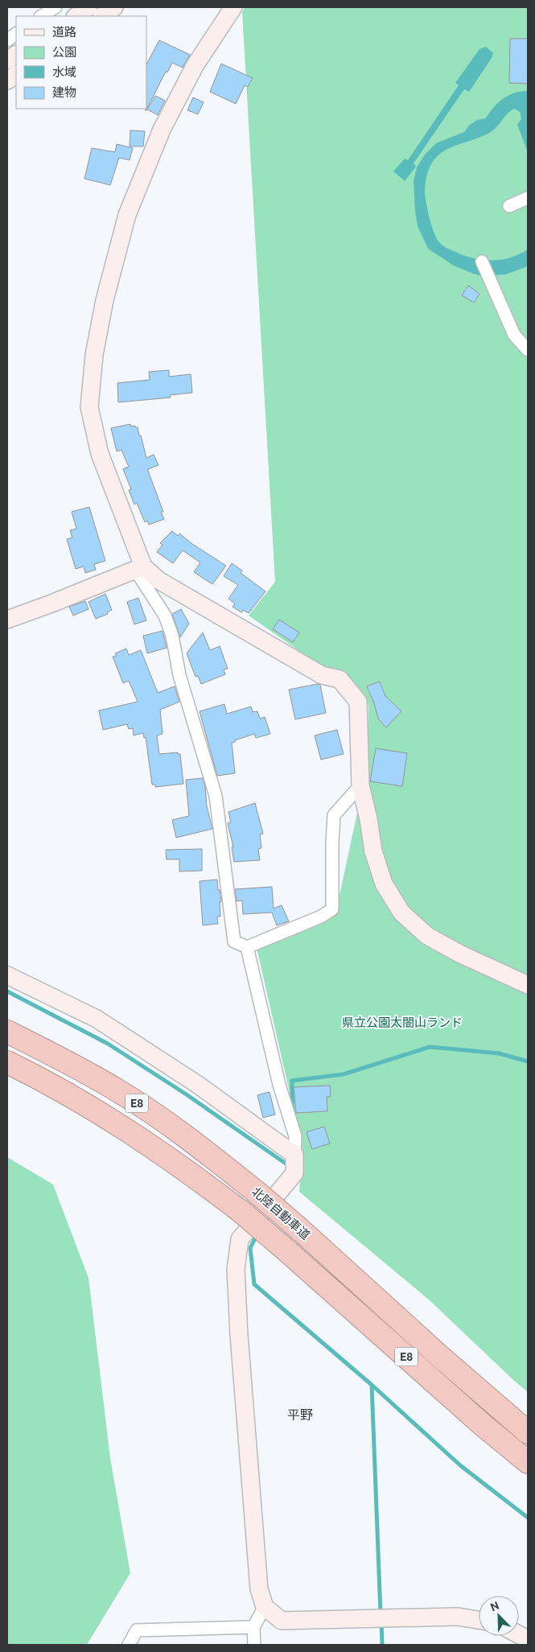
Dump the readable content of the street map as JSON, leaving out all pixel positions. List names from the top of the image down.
{
  "streets": {
    "highway": ["E8", "北陸自動車道"]
  },
  "districts": ["平野"],
  "parks": ["県立公園太閤山ランド"],
  "legend": [
    "道路",
    "公園",
    "水域",
    "建物"
  ],
  "north": "top left"
}
